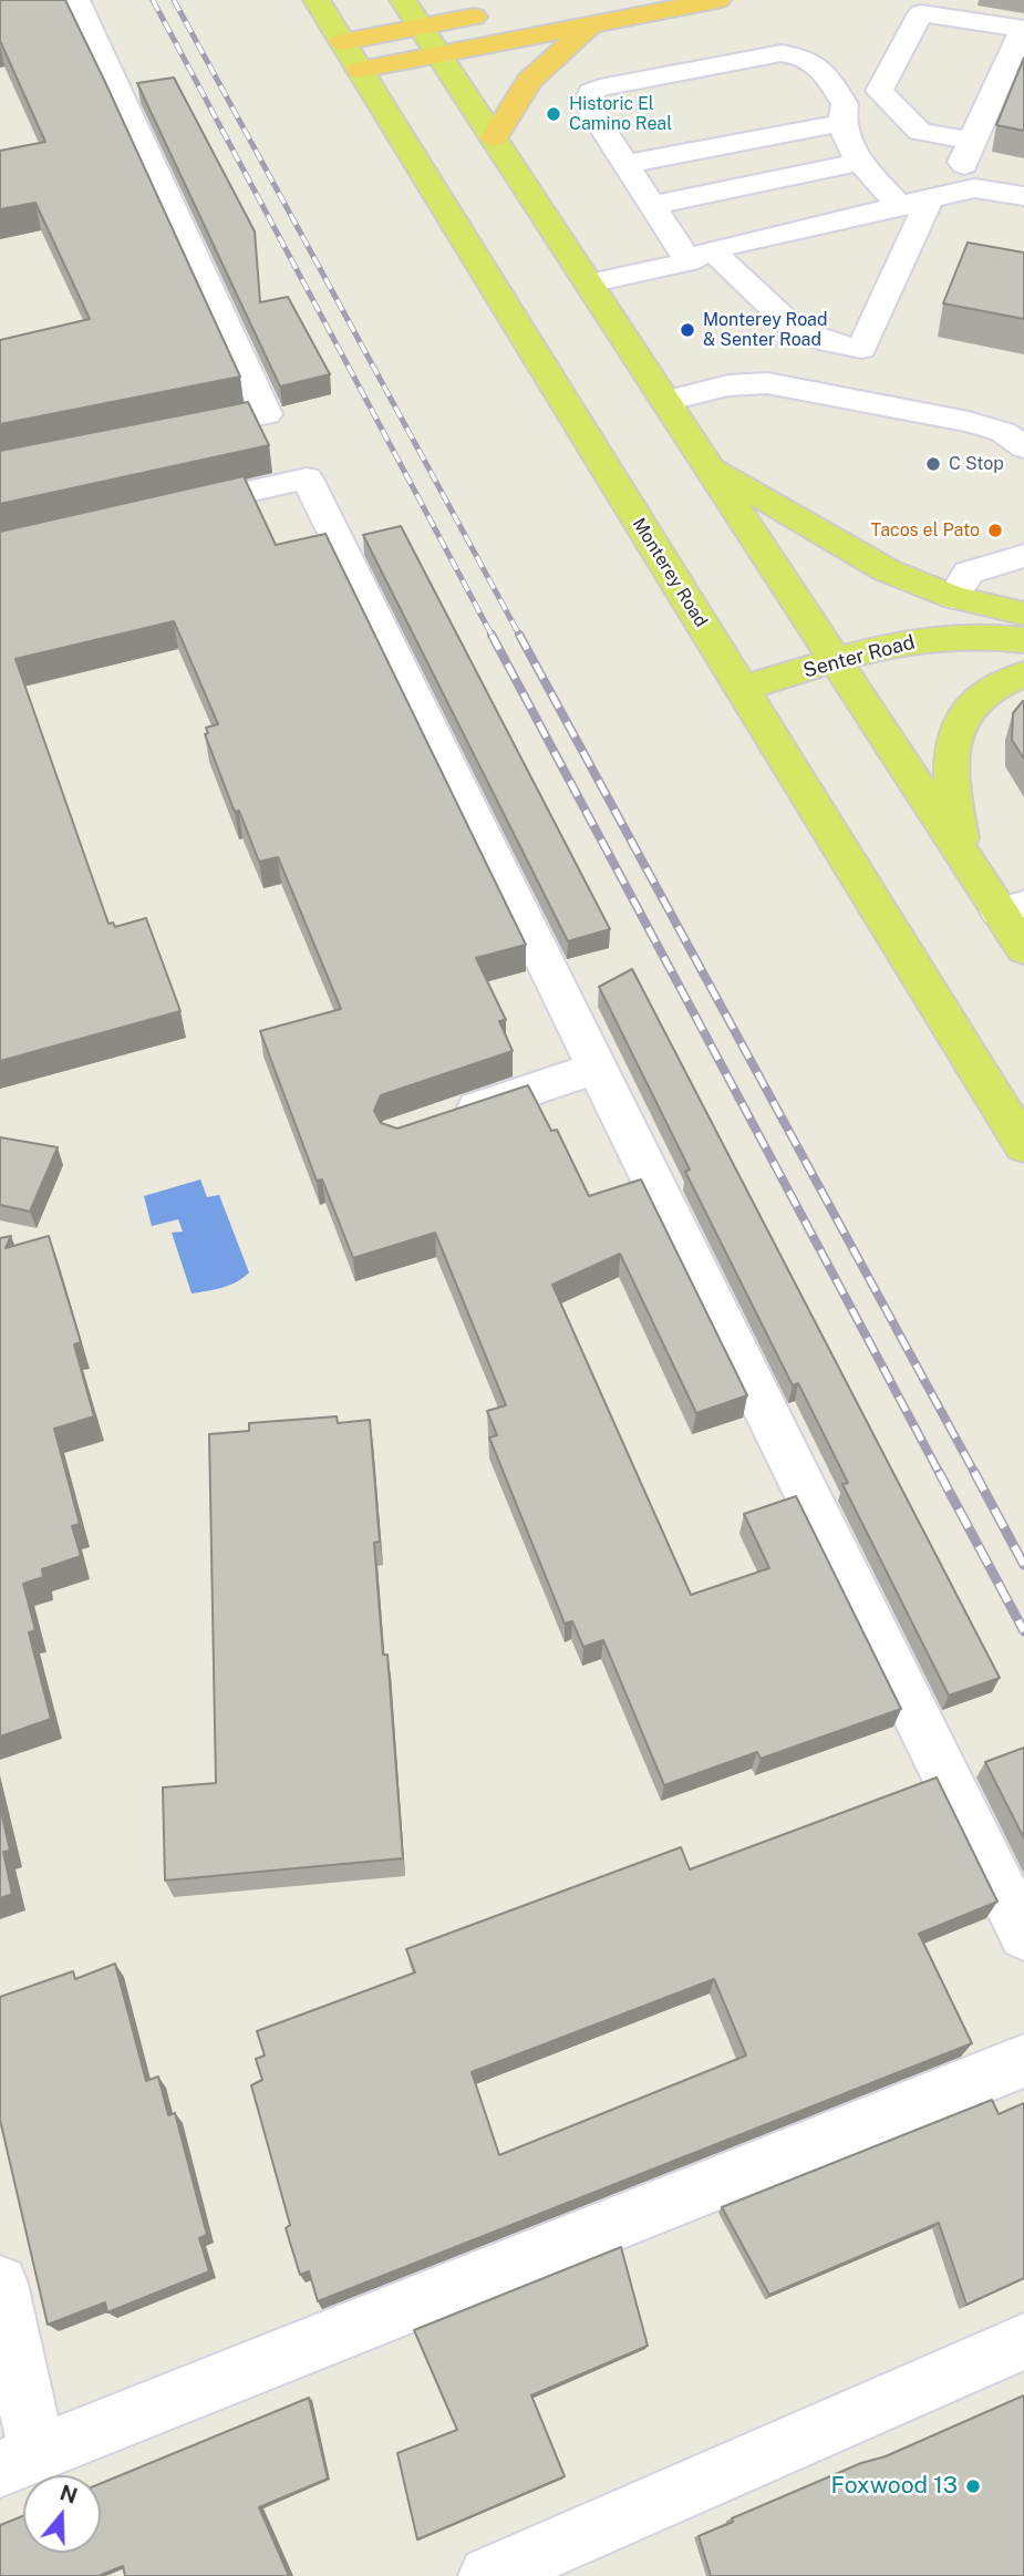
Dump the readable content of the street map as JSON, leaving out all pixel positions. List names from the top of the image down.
{
  "streets": {
    "main road": ["Monterey Road", "Senter Road"]
  },
  "crossings": [
    ["Monterey Road", "Senter Road"]
  ],
  "places": [
    "Historic El Camino Real",
    "Monterey Road & Senter Road",
    "C Stop",
    "Tacos el Pato",
    "Foxwood 13"
  ],
  "north": "top"
}
